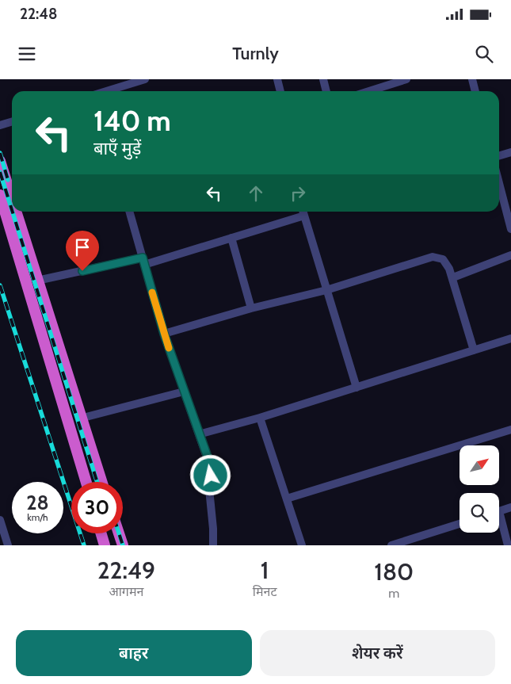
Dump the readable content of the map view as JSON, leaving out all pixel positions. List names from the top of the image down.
{
  "north": "top right",
  "page": {
    "status": "22:48",
    "header": "Turnly",
    "turn": ["140 m", "बाएँ मुड़ें"],
    "speed": "28 km/h",
    "limit": "30",
    "eta": [
      "22:49",
      "आगमन",
      "1",
      "मिनट",
      "180",
      "m"
    ],
    "buttons": ["बाहर", "शेयर करें"]
  }
}
